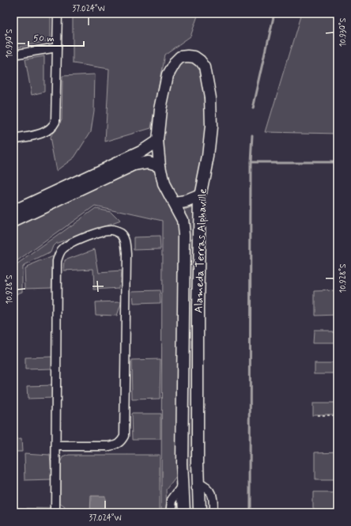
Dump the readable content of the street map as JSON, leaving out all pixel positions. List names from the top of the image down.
{
  "streets": {
    "street": ["Alameda Terras Alphaville"]
  },
  "scale_bar": "50 m",
  "coordinates": ["37.024°W", "10.930°S", "10.928°S"]
}
